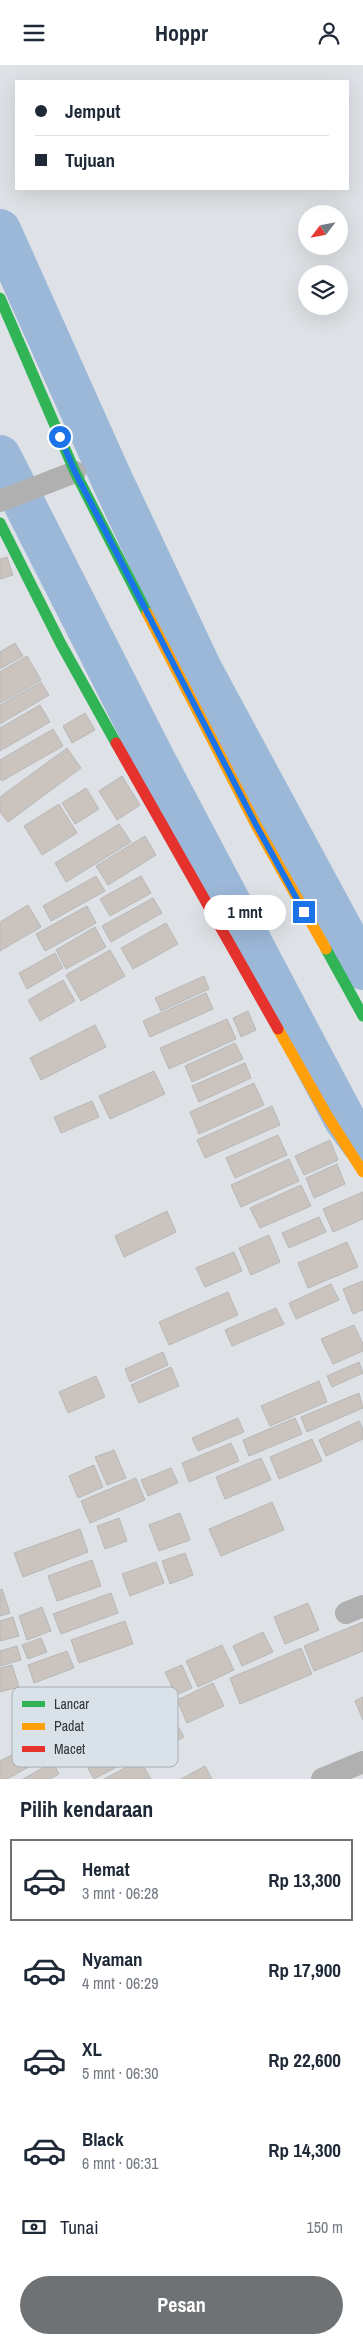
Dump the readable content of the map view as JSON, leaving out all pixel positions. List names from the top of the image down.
{
  "legend": ["Lancar", "Padat", "Macet"],
  "north": "bottom left",
  "page": {
    "header": "Hoppr",
    "banner": ["Jemput", "Tujuan"],
    "bubble": "1 mnt",
    "heading": "Pilih kendaraan",
    "list": [
      {
        "name": "Hemat",
        "note": "3 mnt · 06:28",
        "value": "Rp 13,300"
      },
      {
        "name": "Nyaman",
        "note": "4 mnt · 06:29",
        "value": "Rp 17,900"
      },
      {
        "name": "XL",
        "note": "5 mnt · 06:30",
        "value": "Rp 22,600"
      },
      {
        "name": "Black",
        "note": "6 mnt · 06:31",
        "value": "Rp 14,300"
      }
    ],
    "pay": ["Tunai", "150 m"],
    "buttons": "Pesan"
  }
}
